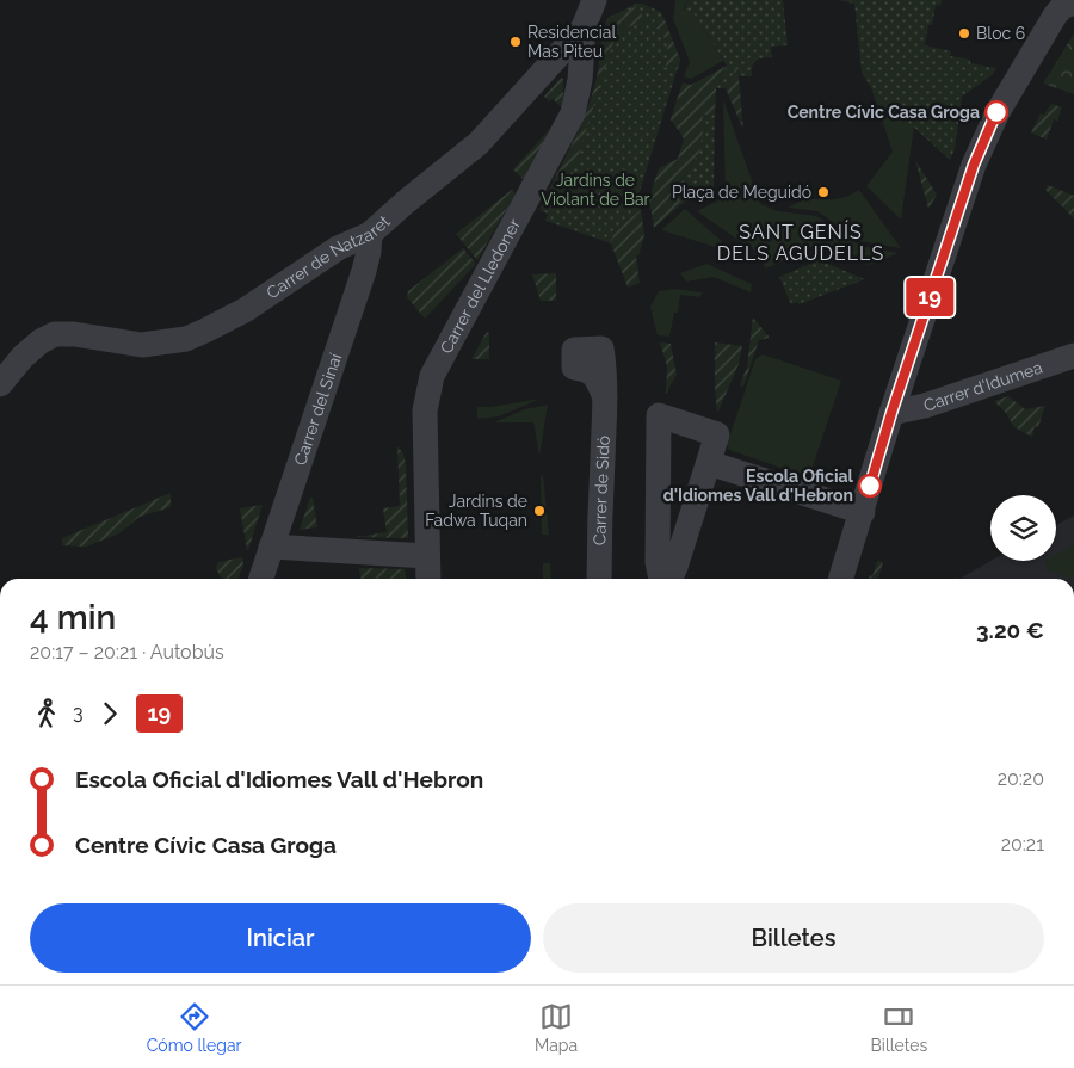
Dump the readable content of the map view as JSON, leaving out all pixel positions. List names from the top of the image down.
{
  "streets": {
    "street": [
      "Carrer de Natzaret",
      "Carrer del Lledoner",
      "Carrer d'Idumea",
      "Carrer del Sinaí",
      "Carrer de Sidó"
    ]
  },
  "crossings": [
    ["Carrer de Natzaret", "Carrer del Lledoner"],
    ["Carrer de Natzaret", "Carrer del Sinaí"]
  ],
  "districts": ["SANT GENÍS DELS AGUDELLS"],
  "parks": ["Jardins de Violant de Bar"],
  "places": [
    "Bloc 6",
    "Residencial Mas Piteu",
    "Centre Cívic Casa Groga",
    "Plaça de Meguidó",
    "Escola Oficial d'Idiomes Vall d'Hebron",
    "Jardins de Fadwa Tuqan"
  ],
  "lines": ["bus line 19"],
  "page": {
    "on_map": "19",
    "heading": ["4 min", "20:17 – 20:21 · Autobús", "3.20 €"],
    "legs": ["3", "19"],
    "list": [
      {
        "name": "Escola Oficial d'Idiomes Vall d'Hebron",
        "value": "20:20"
      },
      {
        "name": "Centre Cívic Casa Groga",
        "value": "20:21"
      }
    ],
    "buttons": ["Iniciar", "Billetes"],
    "tabs": ["Cómo llegar", "Mapa", "Billetes"]
  }
}
